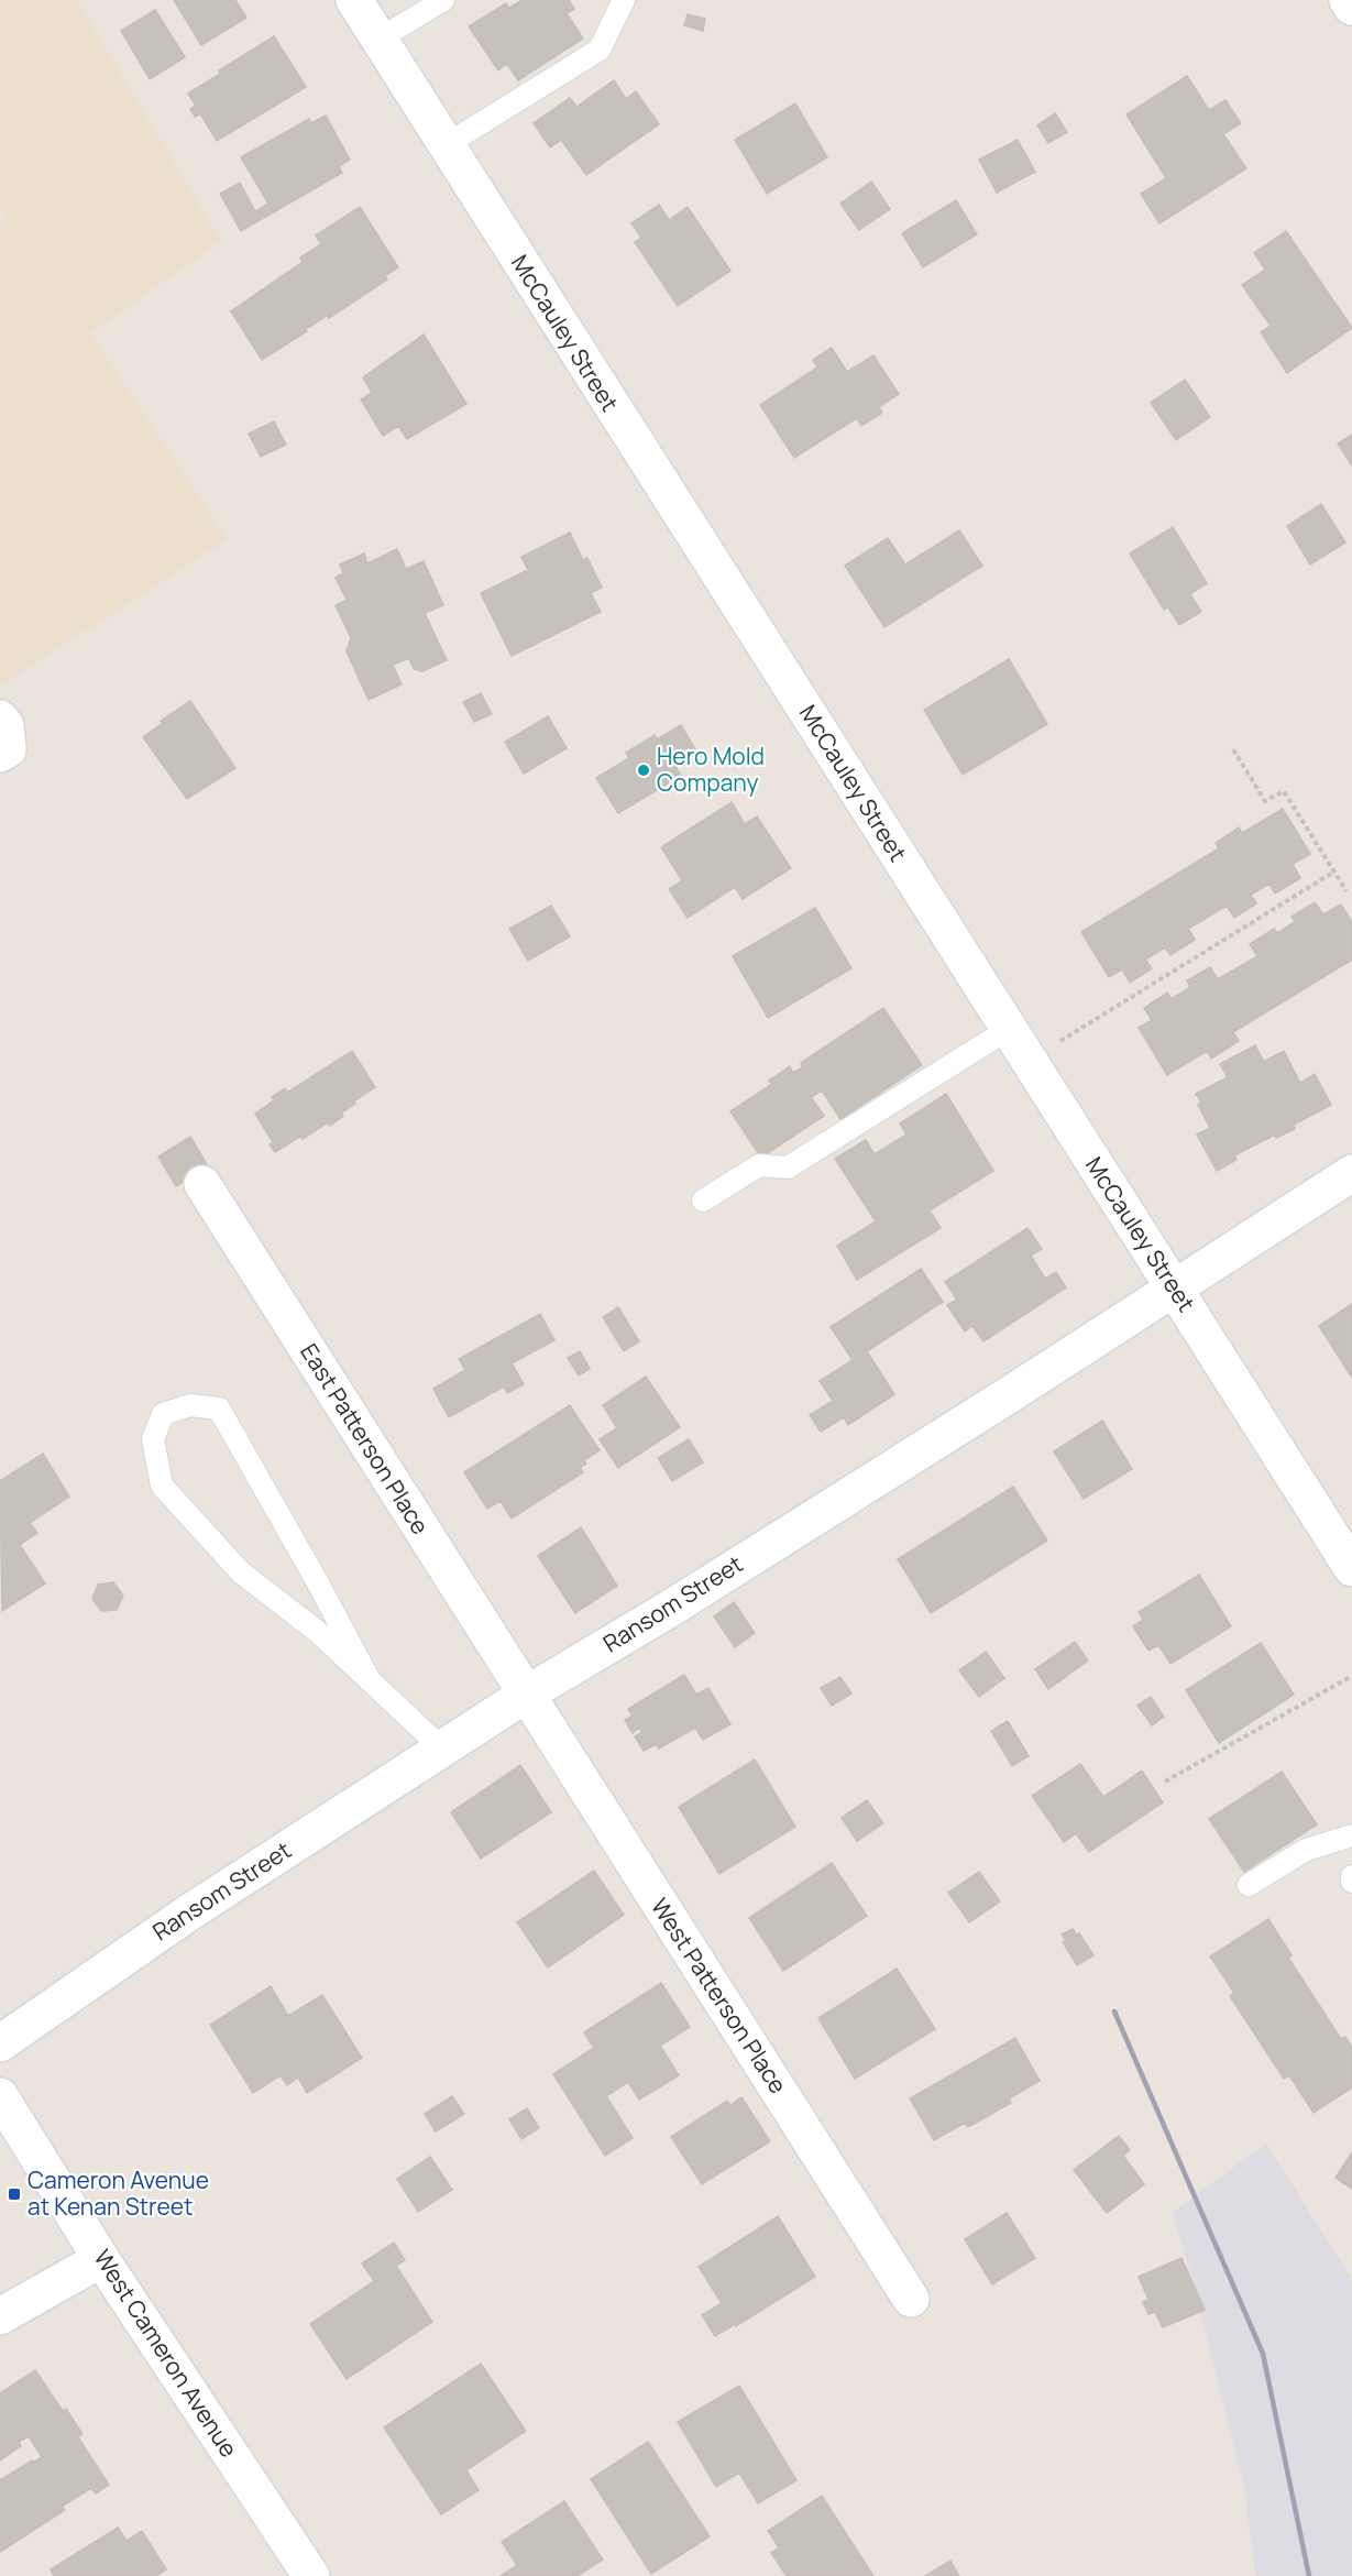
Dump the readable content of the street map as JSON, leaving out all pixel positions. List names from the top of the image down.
{
  "streets": {
    "street": [
      "McCauley Street",
      "East Patterson Place",
      "Ransom Street",
      "West Patterson Place",
      "West Cameron Avenue"
    ]
  },
  "crossings": [
    ["McCauley Street", "Ransom Street"],
    ["East Patterson Place", "Ransom Street"],
    ["East Patterson Place", "West Patterson Place"],
    ["Ransom Street", "West Patterson Place"]
  ],
  "places": {
    "other": ["Hero Mold Company"],
    "transit": ["Cameron Avenue at Kenan Street"]
  }
}
